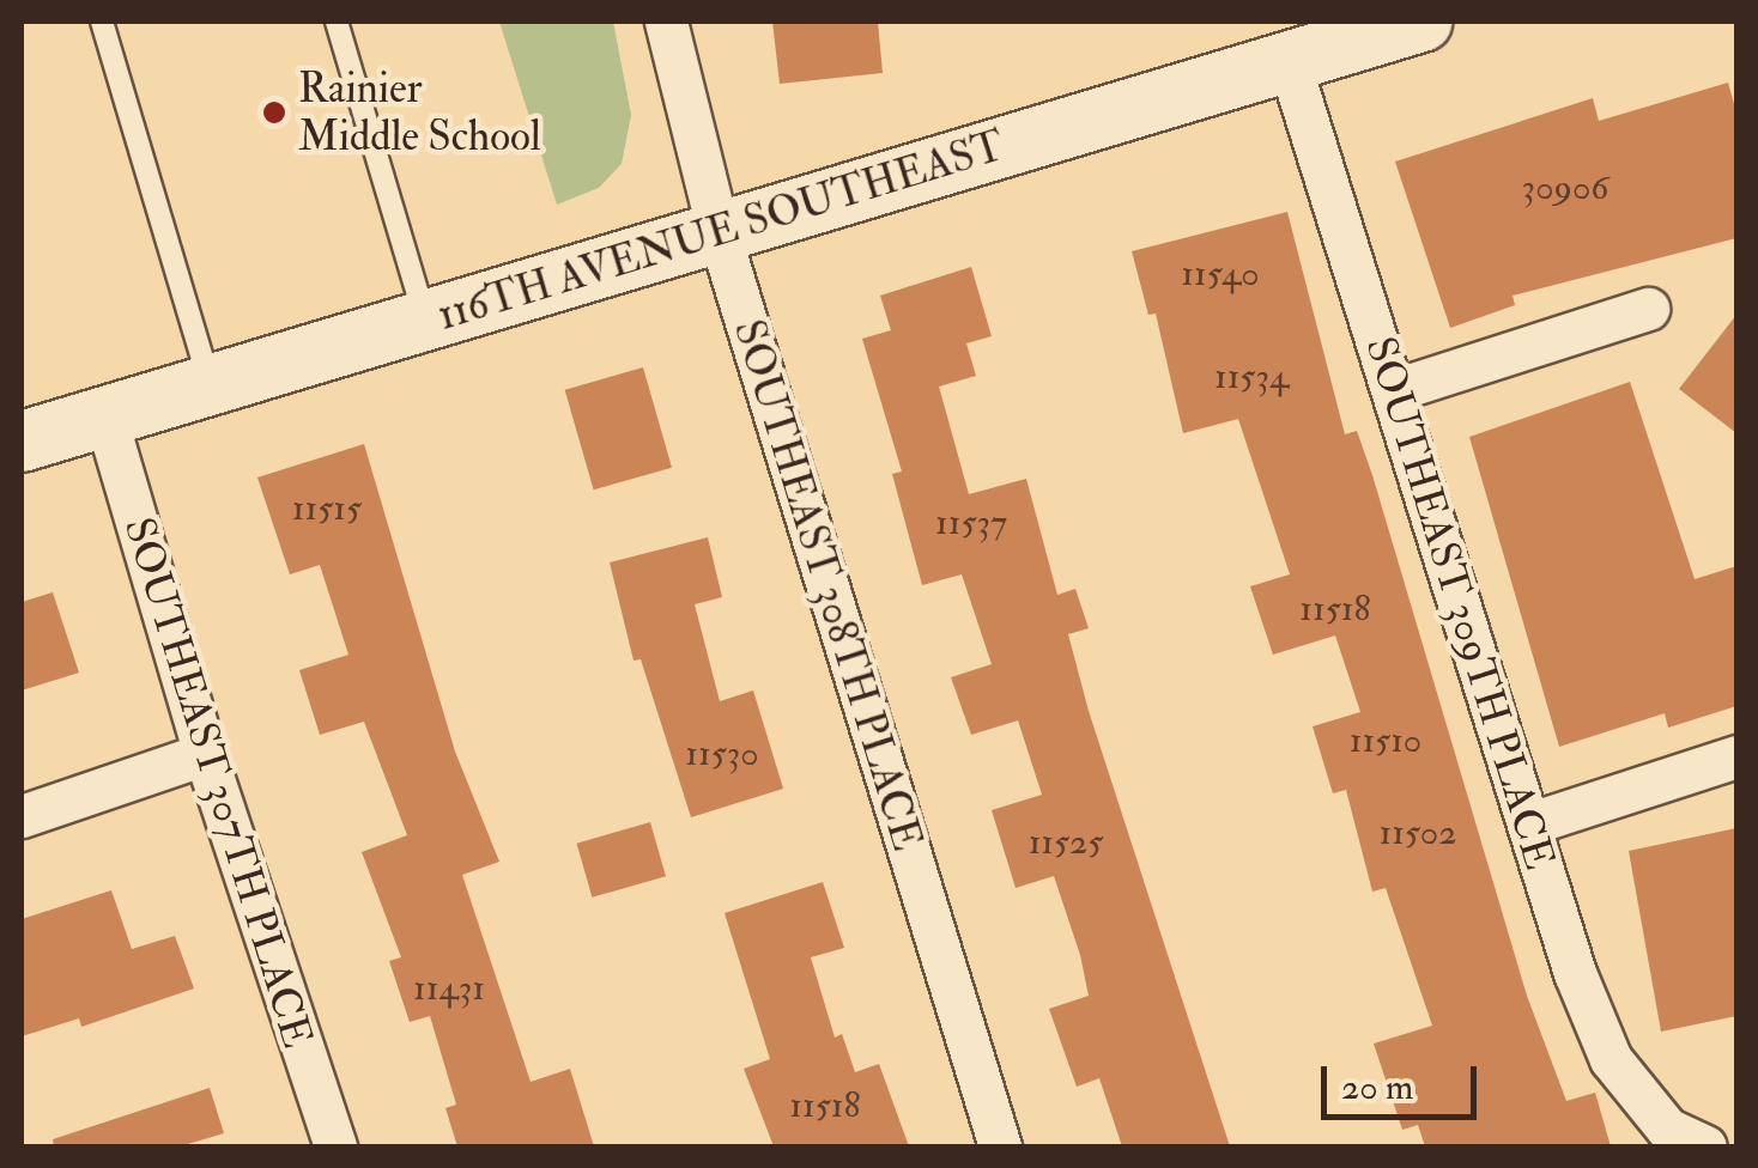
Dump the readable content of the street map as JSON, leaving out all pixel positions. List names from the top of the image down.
{
  "streets": {
    "street": [
      "116TH AVENUE SOUTHEAST",
      "SOUTHEAST 308TH PLACE",
      "SOUTHEAST 309TH PLACE",
      "SOUTHEAST 307TH PLACE"
    ]
  },
  "crossings": [
    ["116TH AVENUE SOUTHEAST", "SOUTHEAST 308TH PLACE"],
    ["116TH AVENUE SOUTHEAST", "SOUTHEAST 309TH PLACE"],
    ["116TH AVENUE SOUTHEAST", "SOUTHEAST 307TH PLACE"]
  ],
  "places": ["Rainier Middle School"],
  "house_numbers": [
    "30906",
    "11540",
    "11534",
    "11515",
    "11537",
    "11518",
    "11510",
    "11530",
    "11502",
    "11525",
    "11431",
    "11518"
  ],
  "scale_bar": "20 m"
}
